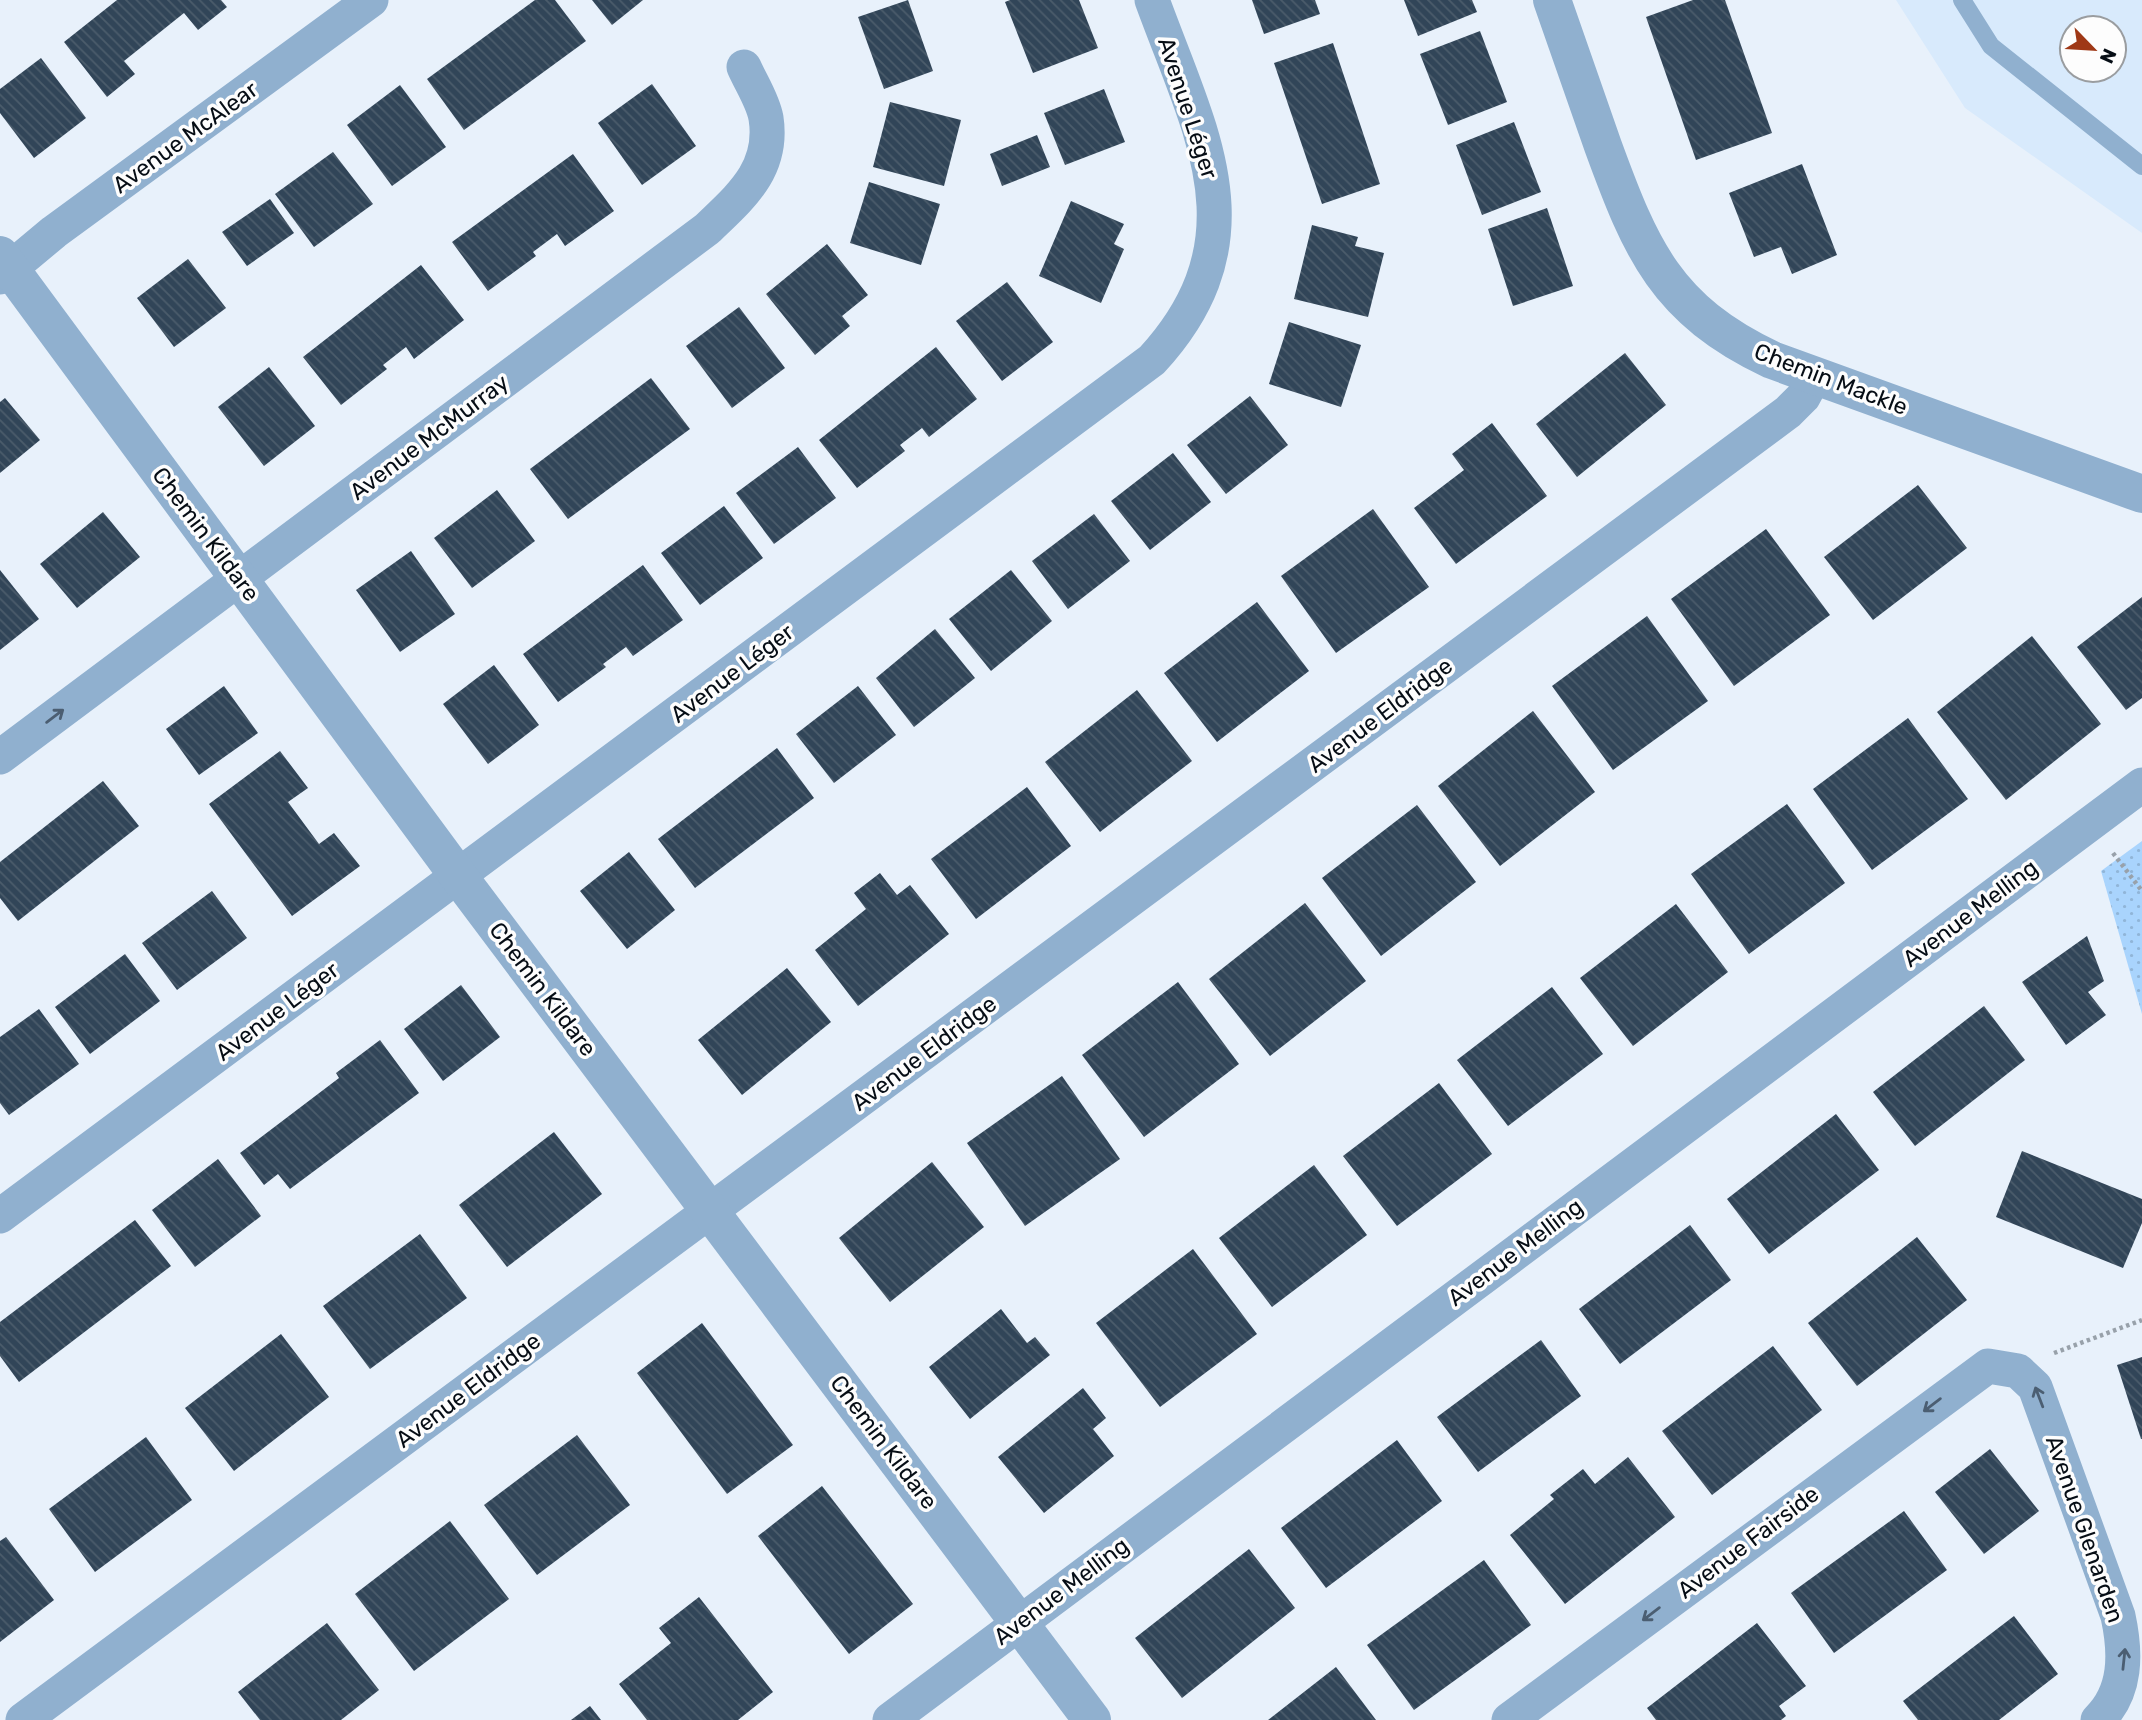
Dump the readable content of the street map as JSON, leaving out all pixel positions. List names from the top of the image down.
{
  "streets": {
    "street": [
      "Avenue Léger",
      "Avenue McAlear",
      "Chemin Mackle",
      "Avenue McMurray",
      "Chemin Kildare",
      "Avenue Eldridge",
      "Avenue Melling",
      "Avenue Glenarden",
      "Avenue Fairside"
    ]
  },
  "crossings": [
    ["Avenue Léger", "Chemin Kildare"],
    ["Avenue McAlear", "Chemin Kildare"],
    ["Chemin Mackle", "Avenue Eldridge"],
    ["Avenue McMurray", "Chemin Kildare"],
    ["Chemin Kildare", "Avenue Eldridge"],
    ["Chemin Kildare", "Avenue Melling"],
    ["Avenue Glenarden", "Avenue Fairside"]
  ],
  "one_way": ["Avenue Glenarden", "Avenue Fairside"],
  "north": "bottom right"
}
